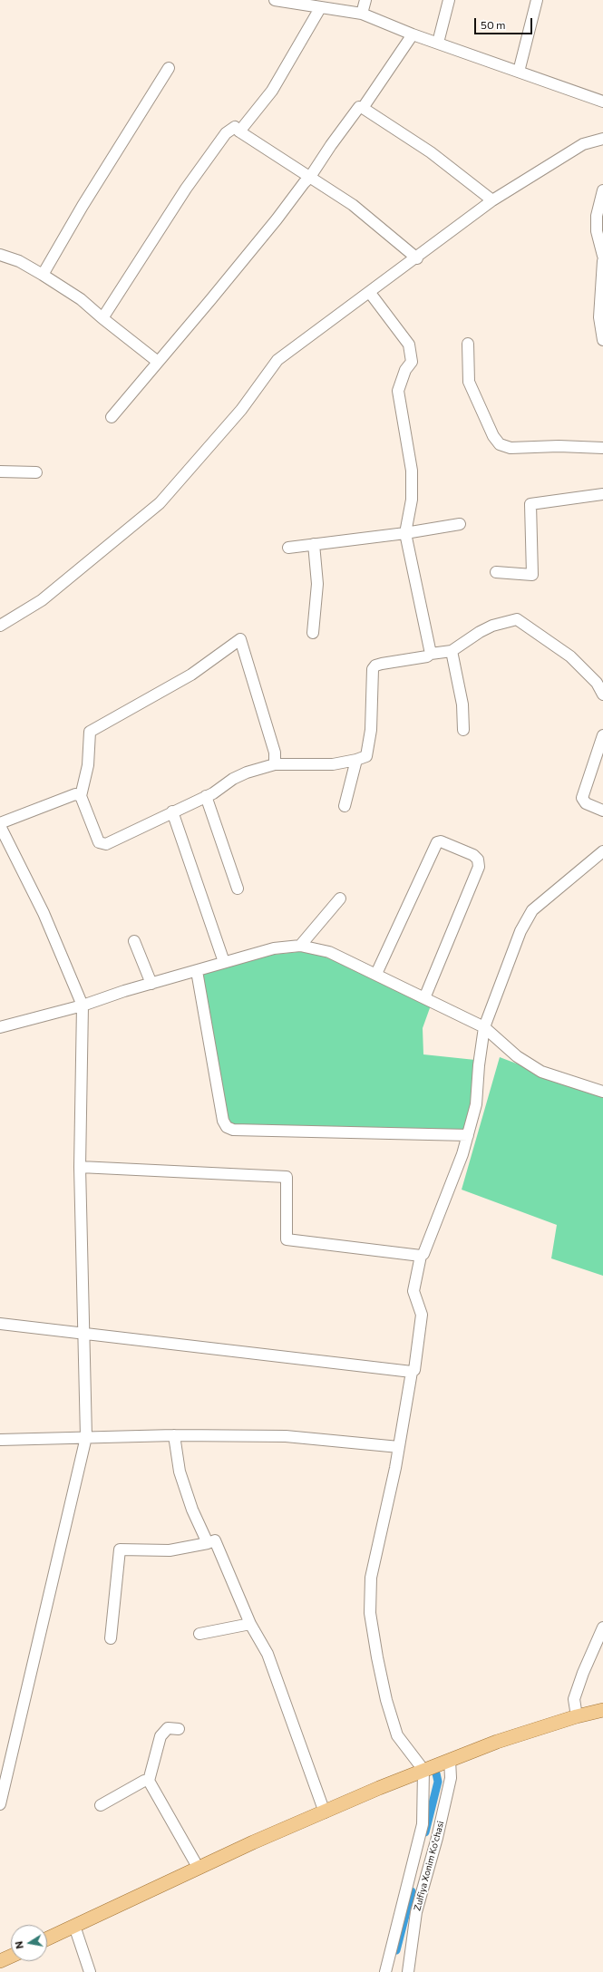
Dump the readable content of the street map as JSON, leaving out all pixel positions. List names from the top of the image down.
{
  "streets": {
    "street": ["Zulfiya Xonim Ko'chasi"]
  },
  "scale_bar": "50 m",
  "north": "left"
}
